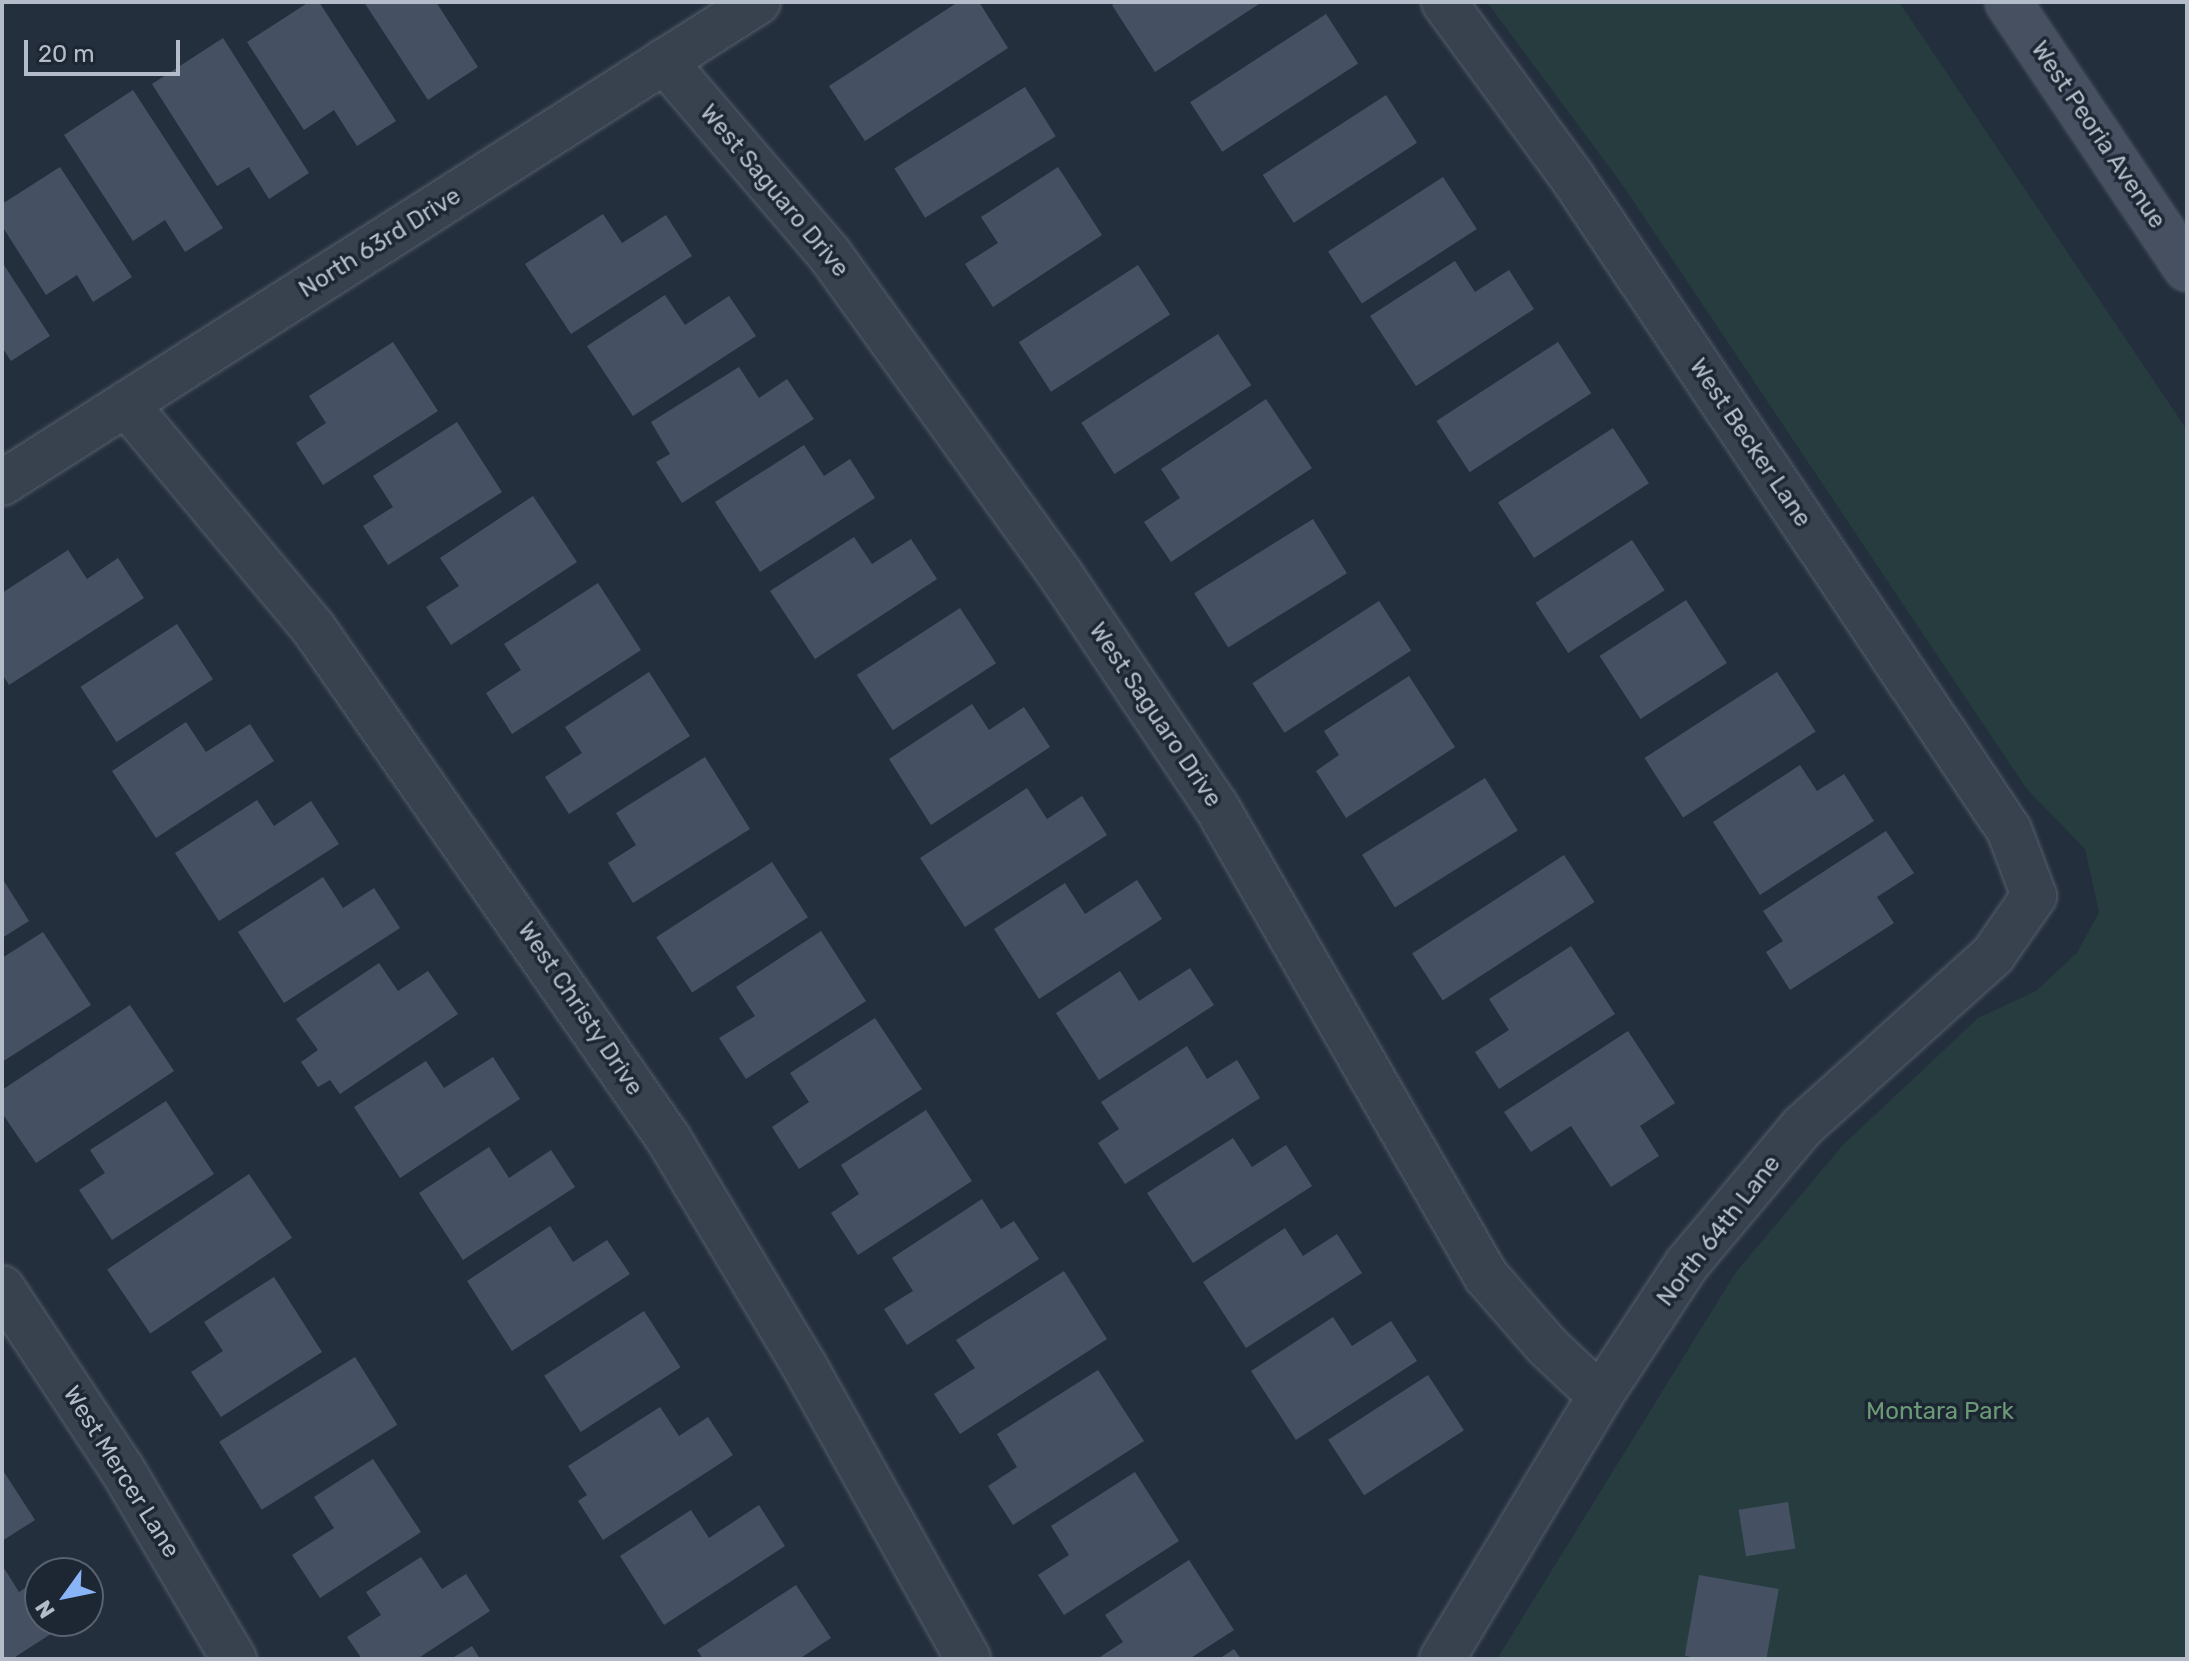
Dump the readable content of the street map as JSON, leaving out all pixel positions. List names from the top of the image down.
{
  "streets": {
    "main road": ["West Peoria Avenue"],
    "street": [
      "West Saguaro Drive",
      "North 63rd Drive",
      "West Becker Lane",
      "West Christy Drive",
      "North 64th Lane",
      "West Mercer Lane"
    ]
  },
  "crossings": [
    ["West Saguaro Drive", "North 63rd Drive"],
    ["West Saguaro Drive", "North 64th Lane"],
    ["North 63rd Drive", "West Christy Drive"],
    ["West Becker Lane", "North 64th Lane"]
  ],
  "parks": ["Montara Park"],
  "scale_bar": "20 m",
  "north": "bottom left"
}
